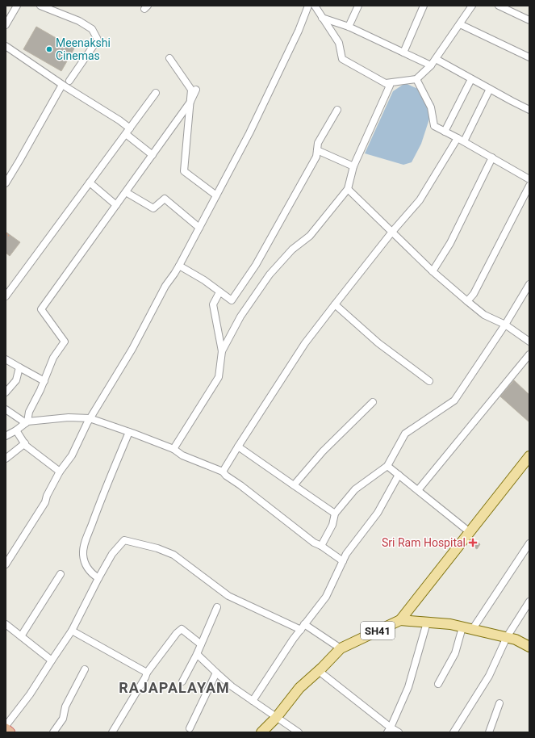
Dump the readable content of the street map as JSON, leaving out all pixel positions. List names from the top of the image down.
{
  "streets": {
    "main road": ["SH41"]
  },
  "districts": ["RAJAPALAYAM"],
  "places": {
    "other": ["Meenakshi Cinemas"],
    "health": ["Sri Ram Hospital"]
  }
}
